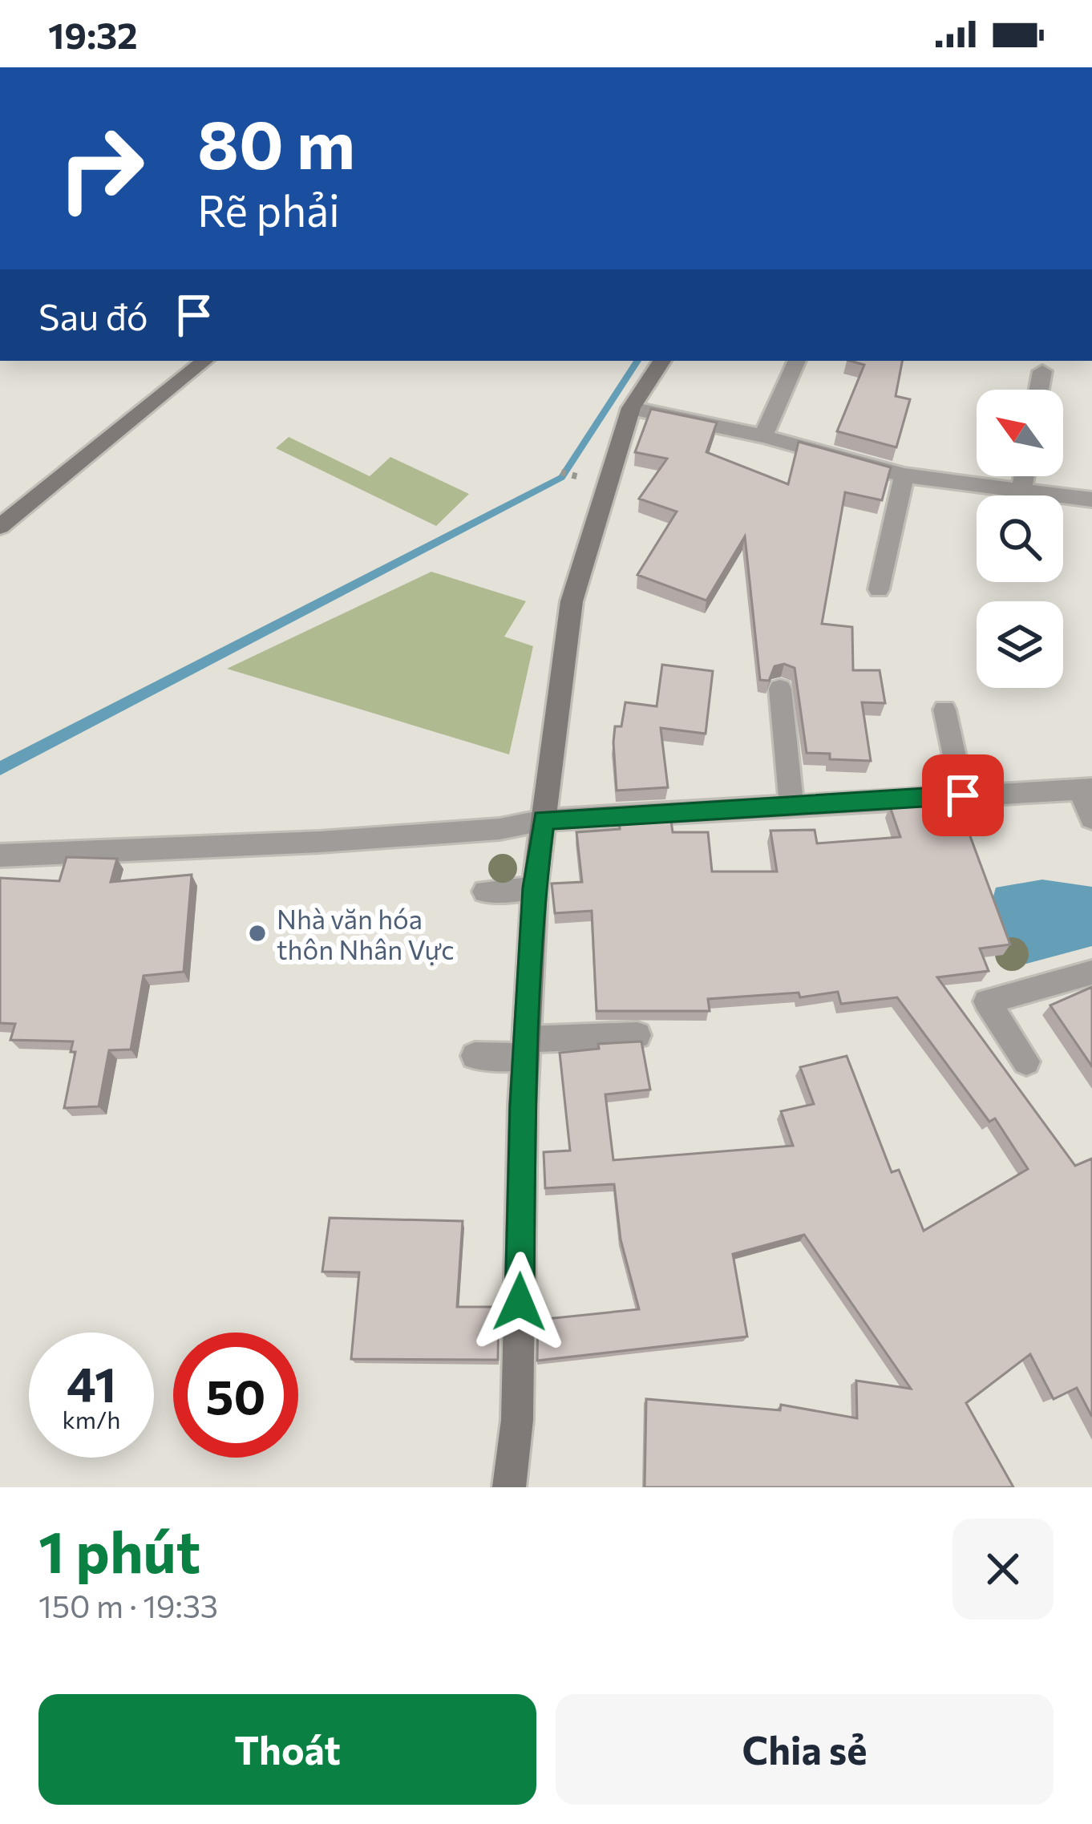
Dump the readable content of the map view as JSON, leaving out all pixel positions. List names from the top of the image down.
{
  "places": ["Nhà văn hóa thôn Nhân Vực"],
  "north": "top left",
  "page": {
    "status": "19:32",
    "turn": ["80 m", "Rẽ phải"],
    "then": "Sau đó",
    "speed": "41 km/h",
    "limit": "50",
    "heading": ["1 phút", "150 m · 19:33"],
    "buttons": ["Thoát", "Chia sẻ"]
  }
}
